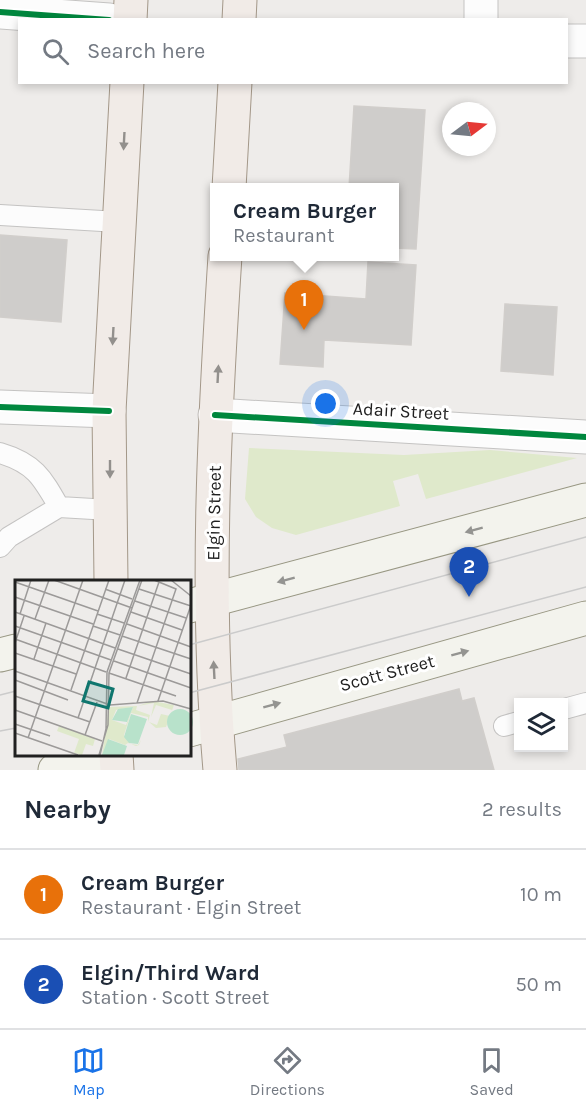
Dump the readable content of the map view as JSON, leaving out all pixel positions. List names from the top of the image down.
{
  "streets": {
    "main road": ["Elgin Street", "Scott Street"],
    "street": ["Adair Street"]
  },
  "crossings": [
    ["Adair Street", "Elgin Street"],
    ["Elgin Street", "Scott Street"]
  ],
  "north": "right",
  "page": {
    "search": "Search here",
    "popup": ["Cream Burger", "Restaurant"],
    "pins": ["1", "2"],
    "heading": ["Nearby", "2 results"],
    "list": [
      {
        "mark": "1",
        "name": "Cream Burger",
        "note": "Restaurant · Elgin Street",
        "value": "10 m"
      },
      {
        "mark": "2",
        "name": "Elgin/Third Ward",
        "note": "Station · Scott Street",
        "value": "50 m"
      }
    ],
    "nav": ["Map", "Directions", "Saved"]
  }
}
